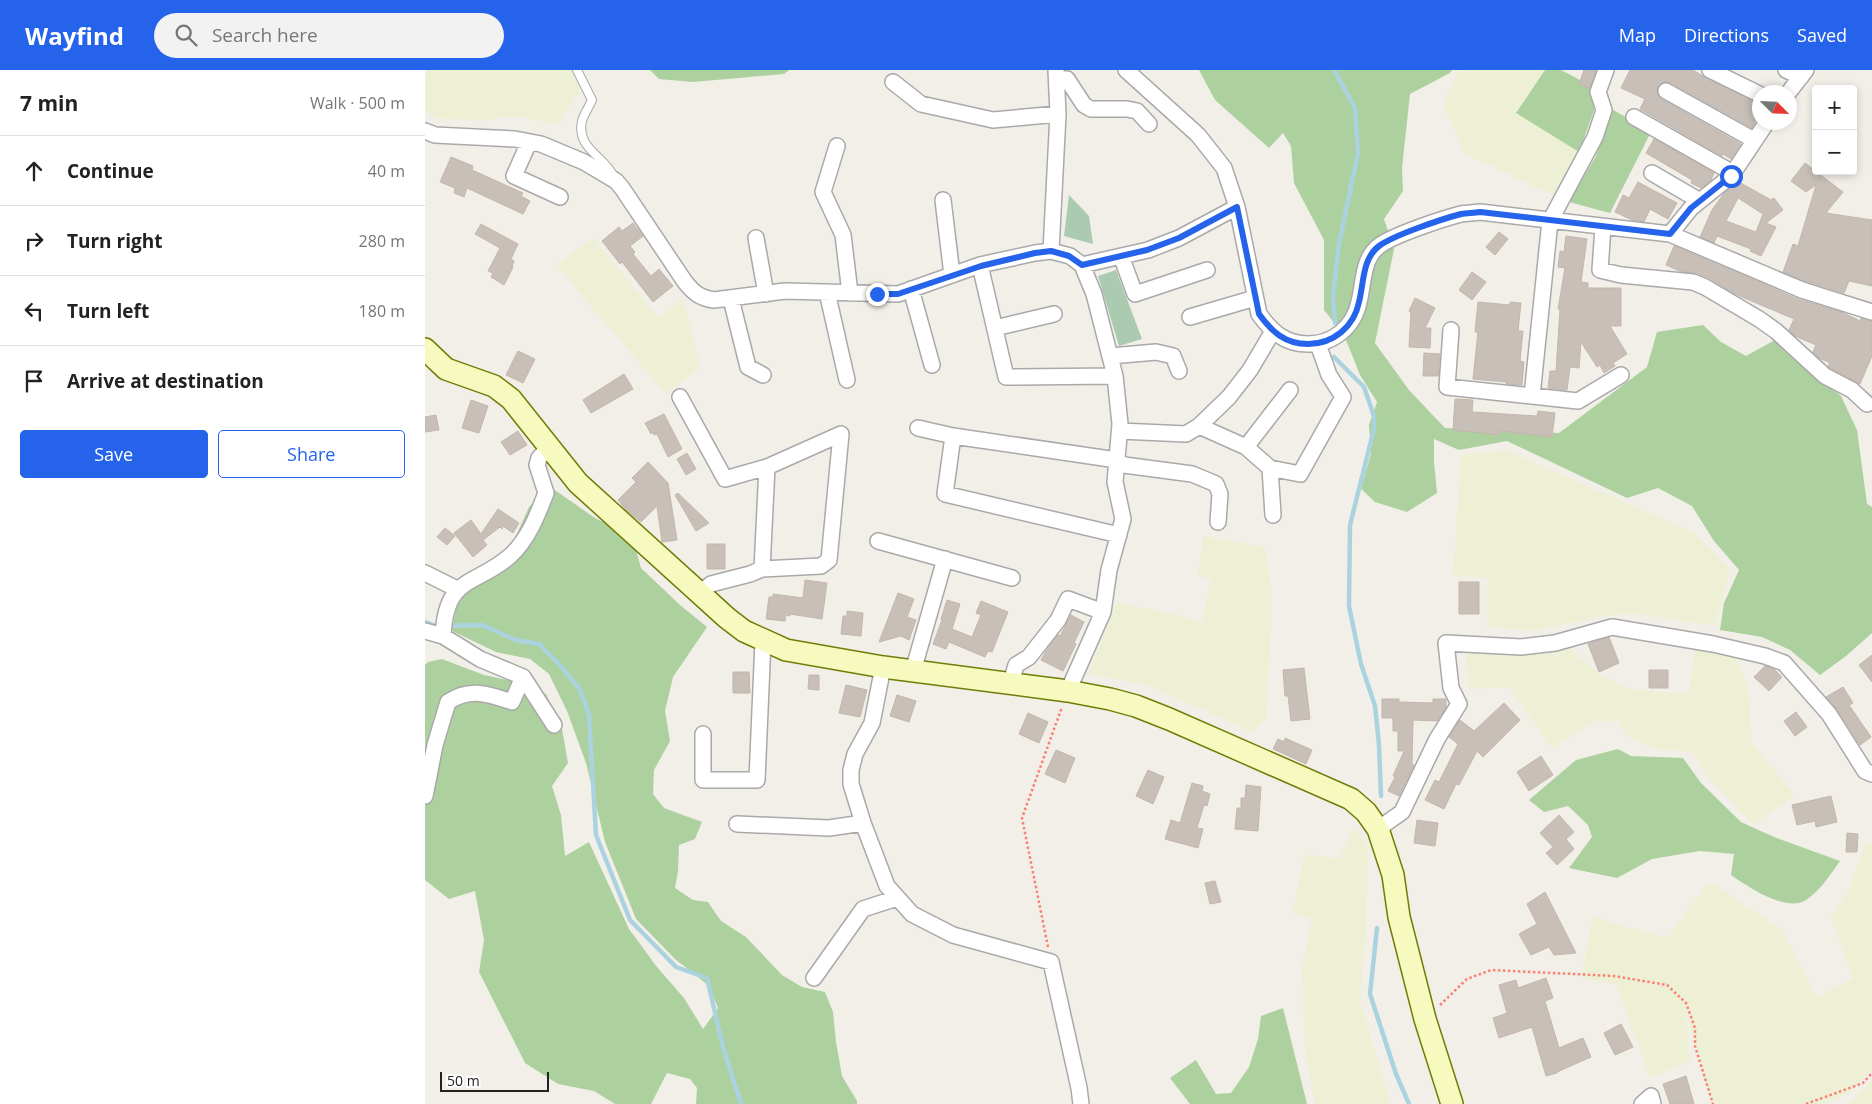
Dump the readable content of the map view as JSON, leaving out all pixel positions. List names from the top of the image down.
{
  "scale_bar": "50 m",
  "north": "bottom right",
  "page": {
    "header": "Wayfind",
    "search": "Search here",
    "nav": ["Map", "Directions", "Saved"],
    "heading": ["7 min", "Walk · 500 m"],
    "map_buttons": ["+", "−"],
    "list": [
      ["Continue", "40 m"],
      ["Turn right", "280 m"],
      ["Turn left", "180 m"],
      "Arrive at destination"
    ],
    "buttons": ["Save", "Share"],
    "scale": "50 m"
  }
}
